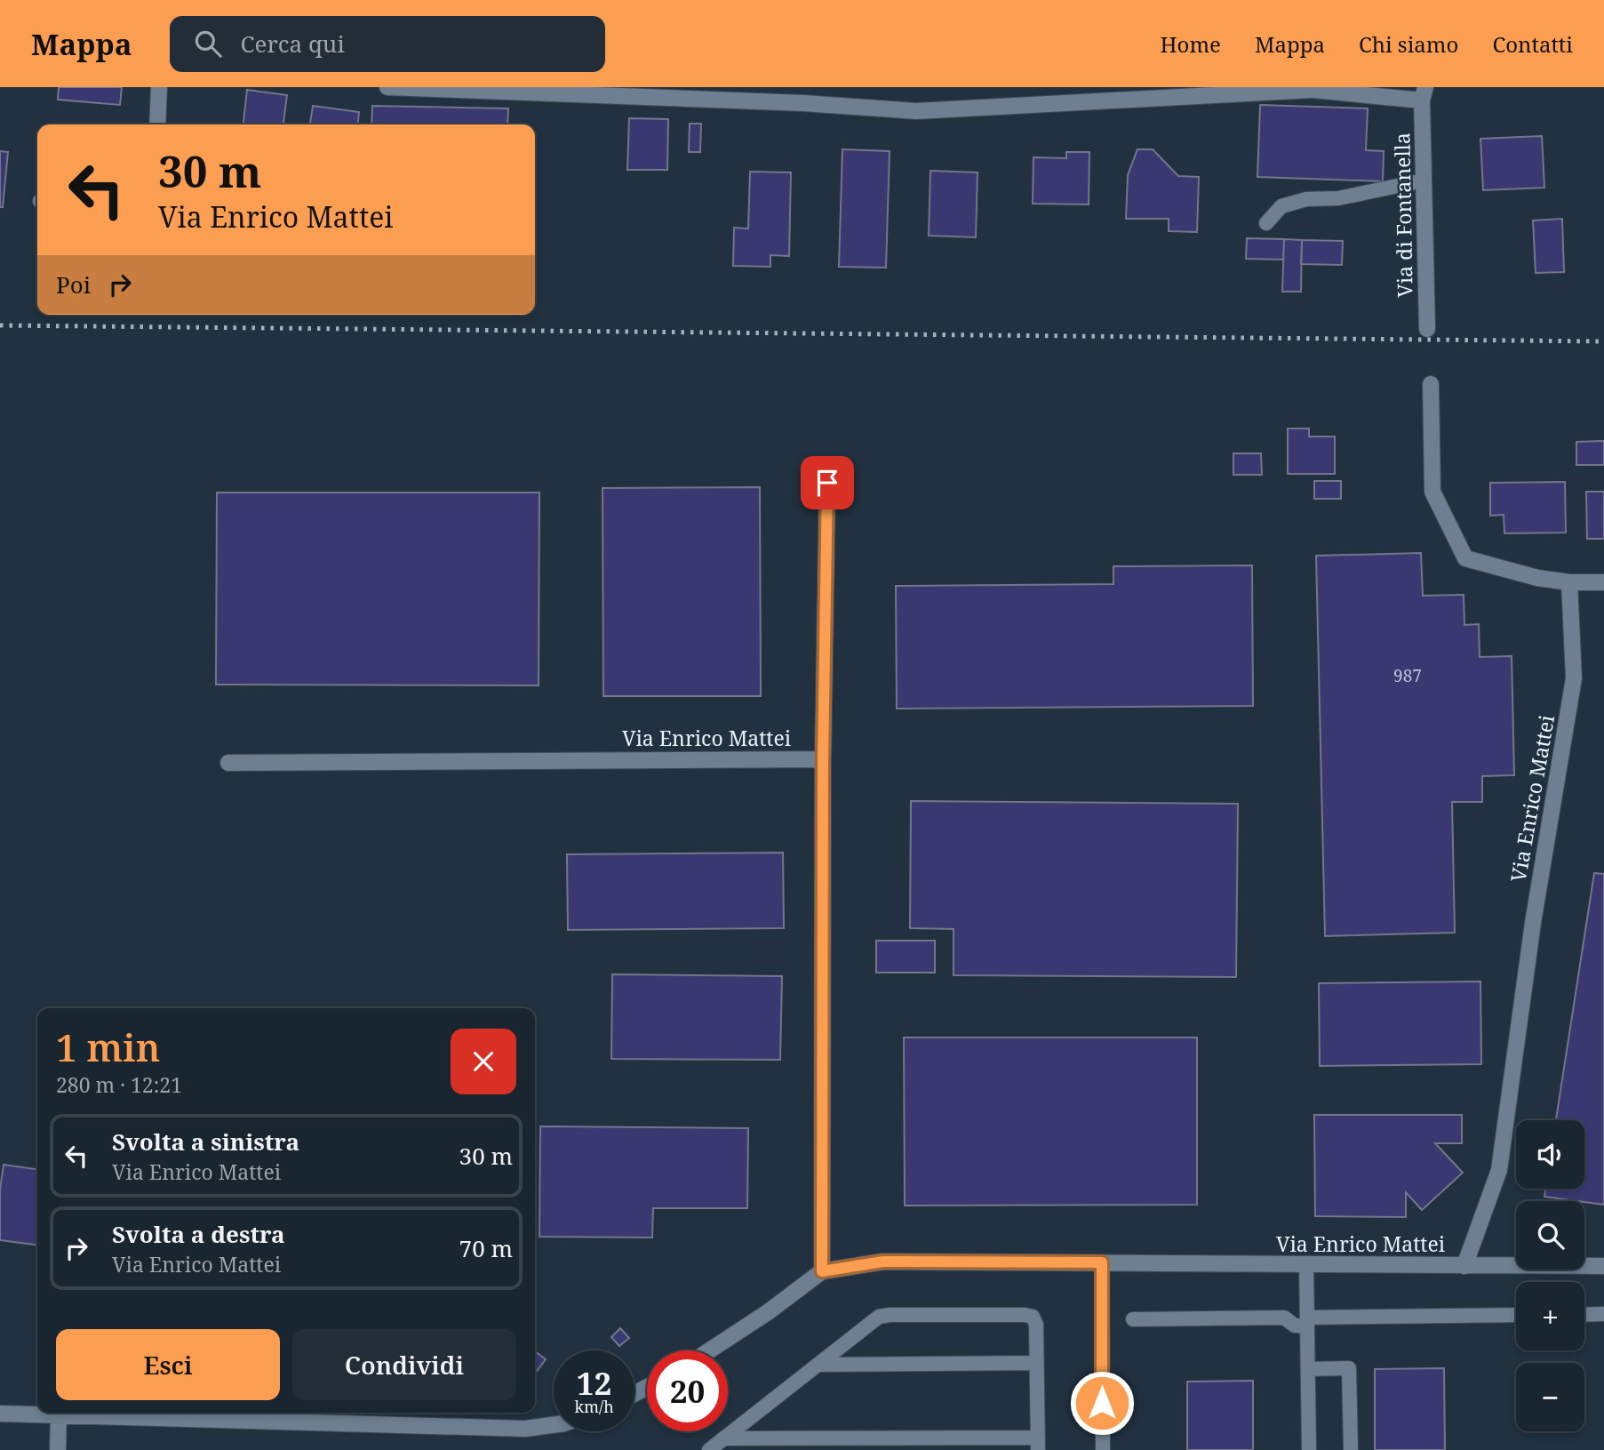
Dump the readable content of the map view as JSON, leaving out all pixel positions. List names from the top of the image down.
{
  "streets": {
    "street": ["Via di Fontanella", "Via Enrico Mattei"]
  },
  "house_numbers": ["987"],
  "page": {
    "header": "Mappa",
    "search": "Cerca qui",
    "nav": [
      "Home",
      "Mappa",
      "Chi siamo",
      "Contatti"
    ],
    "turn": ["30 m", "Via Enrico Mattei"],
    "then": "Poi",
    "heading": ["1 min", "280 m · 12:21"],
    "list": [
      {
        "name": "Svolta a sinistra",
        "note": "Via Enrico Mattei",
        "value": "30 m"
      },
      {
        "name": "Svolta a destra",
        "note": "Via Enrico Mattei",
        "value": "70 m"
      }
    ],
    "map_buttons": ["+", "−"],
    "buttons": ["Esci", "Condividi"],
    "speed": "12 km/h",
    "limit": "20"
  }
}
